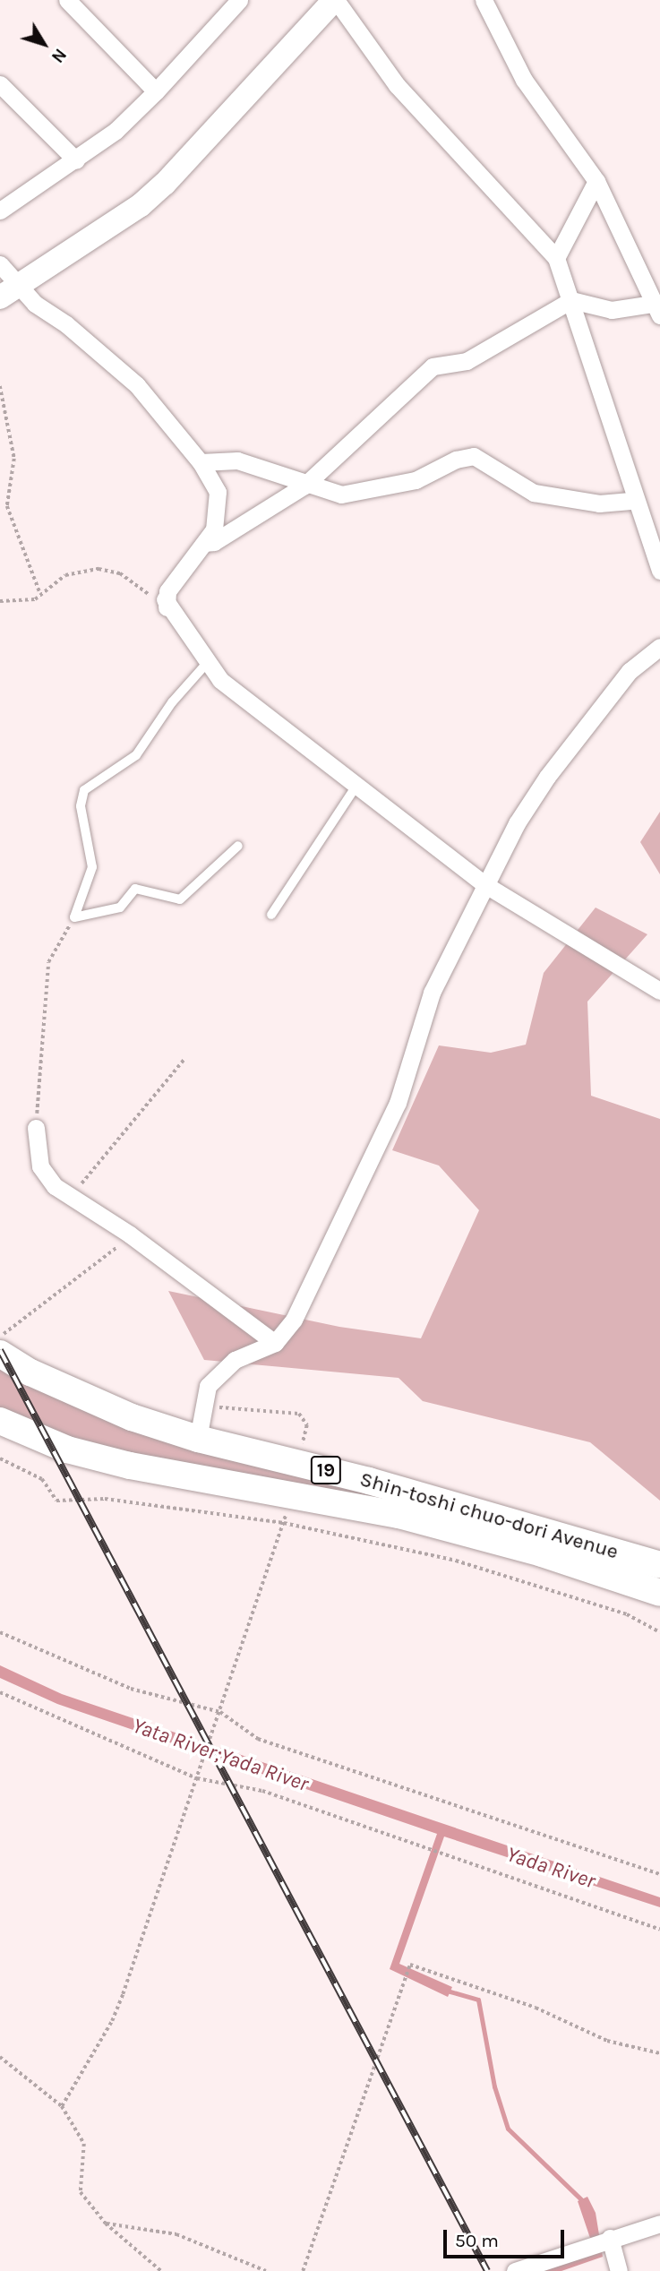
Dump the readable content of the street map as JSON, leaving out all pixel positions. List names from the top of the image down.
{
  "streets": {
    "main road": ["19", "Shin-toshi chuo-dori Avenue"]
  },
  "water": ["Yata River;Yada River", "Yada River"],
  "scale_bar": "50 m",
  "north": "bottom right"
}
